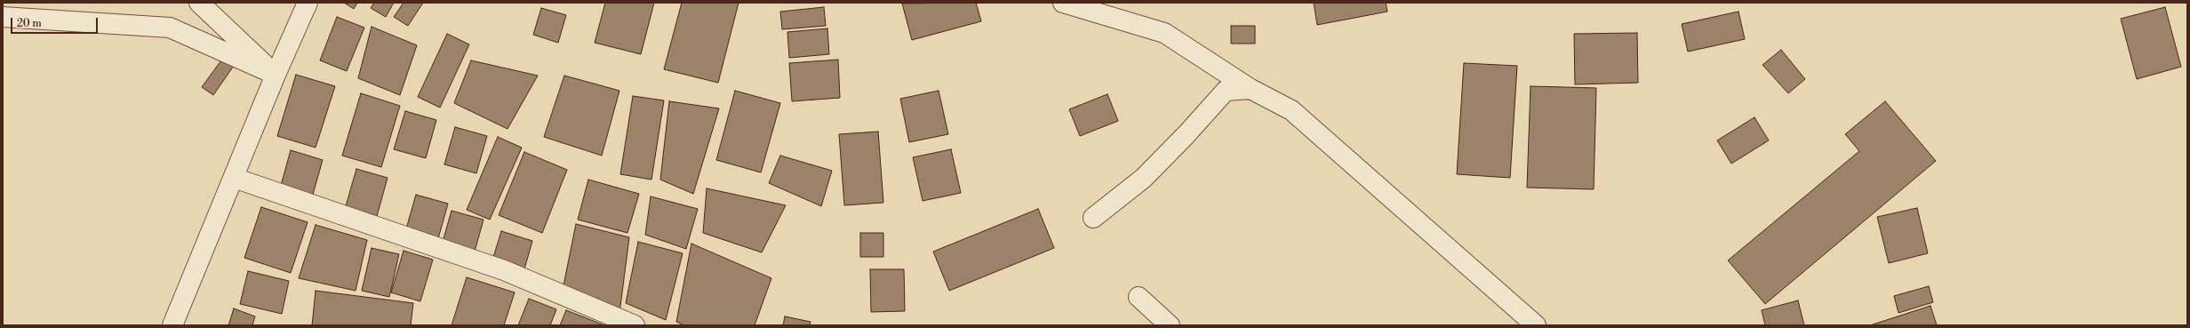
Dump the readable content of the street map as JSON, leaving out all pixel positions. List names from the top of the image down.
{
  "scale_bar": "20 m"
}
